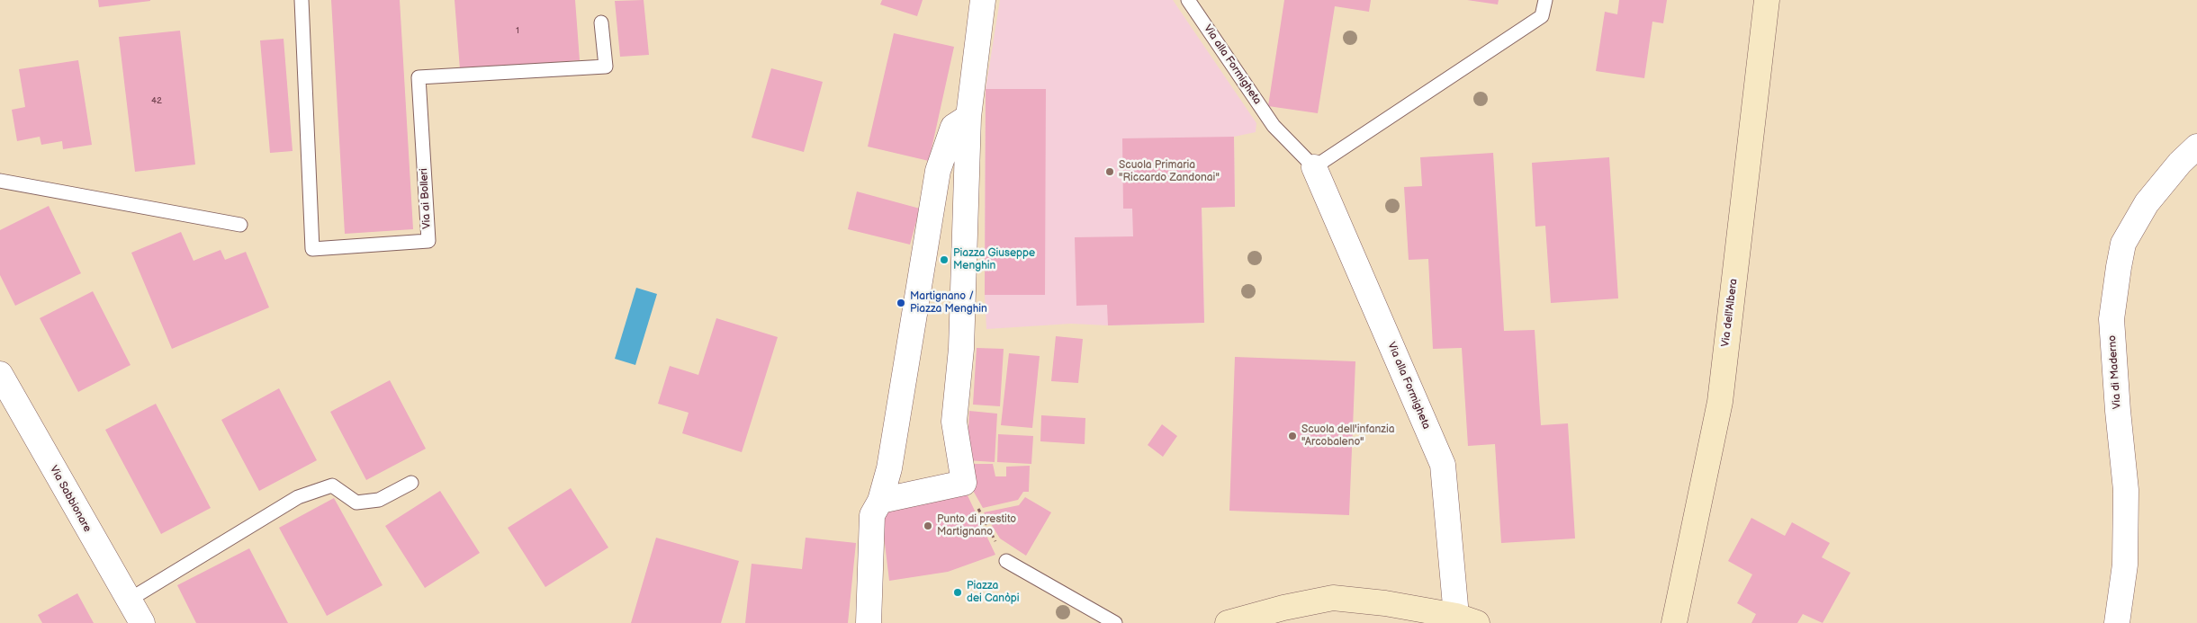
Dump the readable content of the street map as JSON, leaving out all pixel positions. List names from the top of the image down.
{
  "streets": {
    "street": [
      "Via alla Formigheta",
      "Via dell'Albera",
      "Via di Maderno",
      "Via Sabbionare"
    ],
    "lane": ["Via ai Bolleri"]
  },
  "places": [
    "Scuola Primaria \"Riccardo Zandonai\"",
    "Piazza Giuseppe Menghin",
    "Martignano / Piazza Menghin",
    "Scuola dell'infanzia \"Arcobaleno\"",
    "Punto di prestito Martignano",
    "Piazza dei Canòpi"
  ],
  "house_numbers": ["1", "42"]
}
